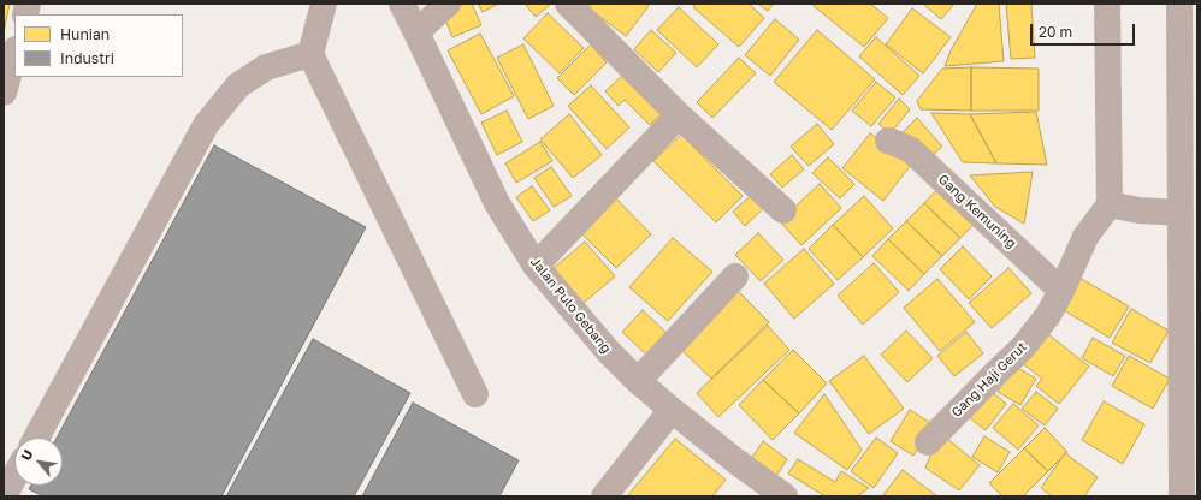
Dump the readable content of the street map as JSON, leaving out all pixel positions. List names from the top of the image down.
{
  "streets": {
    "street": ["Gang Kemuning", "Jalan Pulo Gebang", "Gang Haji Gerut"]
  },
  "crossings": [
    ["Gang Kemuning", "Gang Haji Gerut"]
  ],
  "legend": ["Hunian", "Industri"],
  "scale_bar": "20 m",
  "north": "top left"
}
